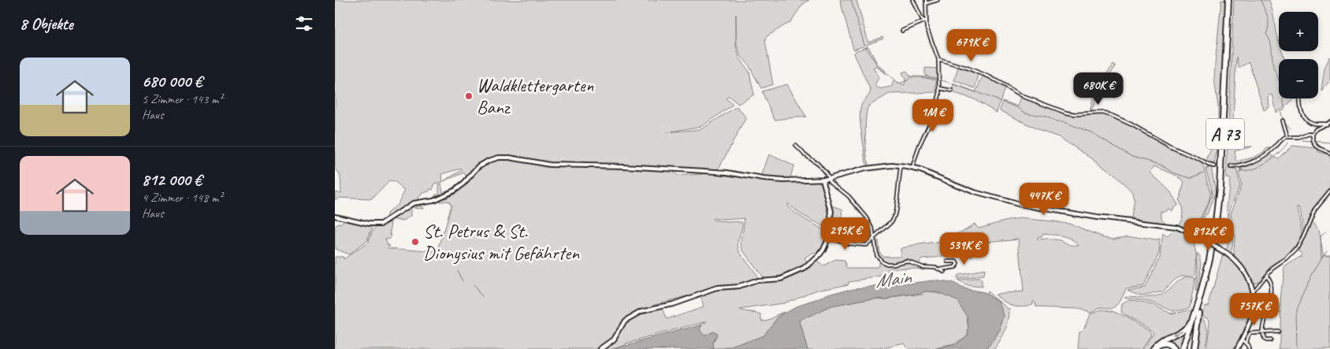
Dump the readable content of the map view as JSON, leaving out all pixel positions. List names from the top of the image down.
{
  "streets": {
    "highway": ["A 73"]
  },
  "water": ["Main"],
  "places": ["Waldklettergarten Banz", "St. Petrus & St. Dionysius mit Gefährten"],
  "page": {
    "heading": "8 Objekte",
    "map_buttons": ["+", "−"],
    "price": [
      "679K €",
      "680K €",
      "1M €",
      "447K €",
      "295K €",
      "812K €",
      "539K €",
      "757K €"
    ],
    "list": [
      {
        "name": "680 000 €",
        "note": "5 Zimmer · 143 m² · Haus"
      },
      {
        "name": "812 000 €",
        "note": "4 Zimmer · 148 m² · Haus"
      }
    ]
  }
}
